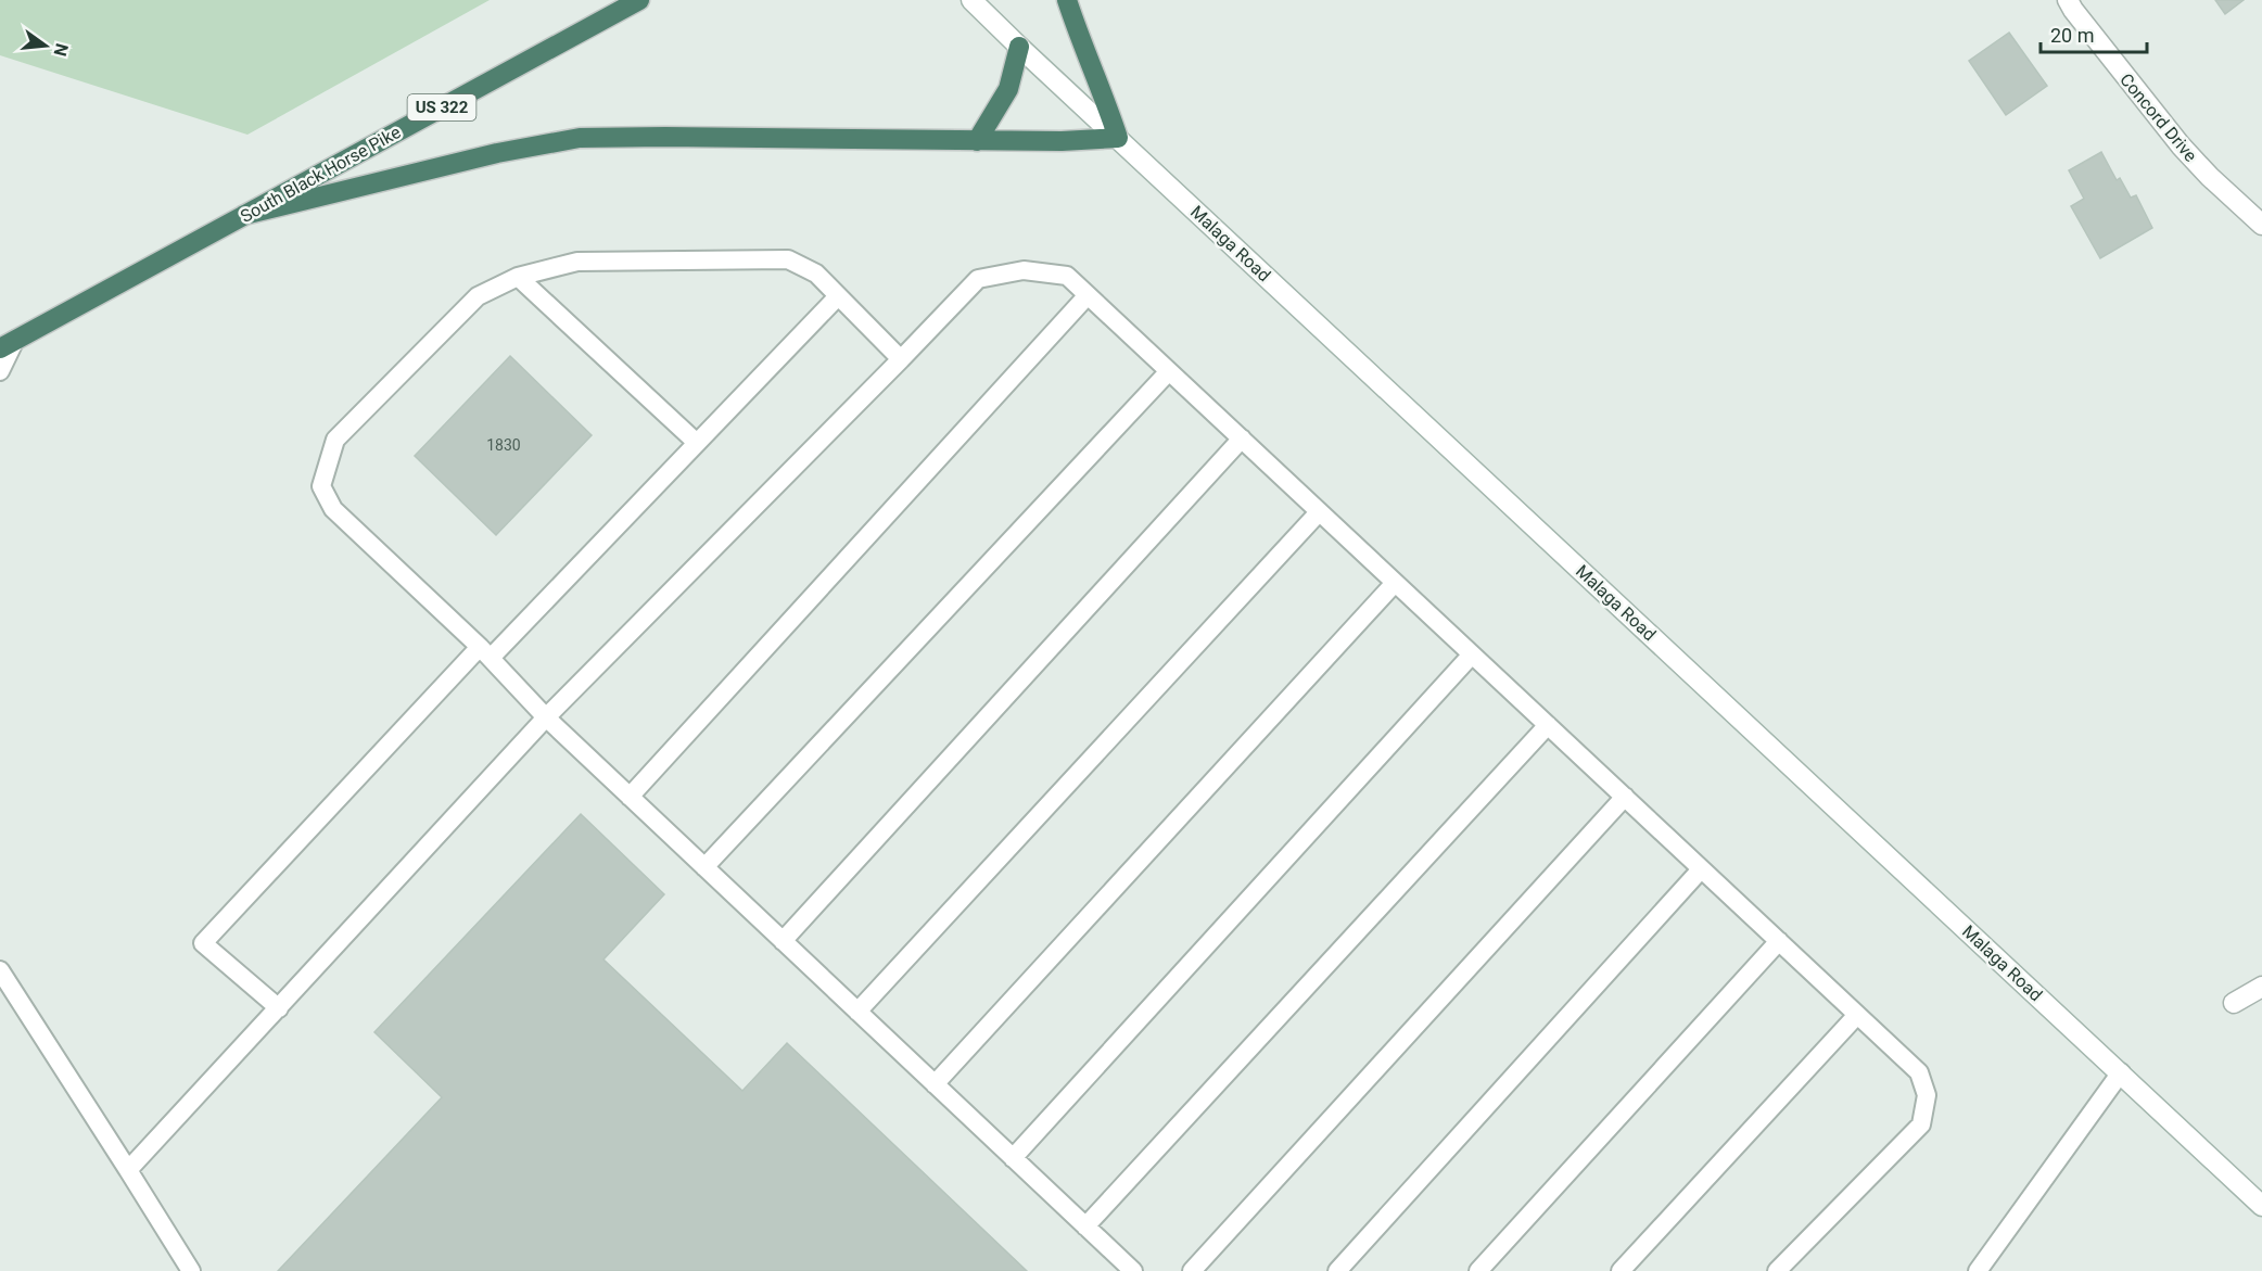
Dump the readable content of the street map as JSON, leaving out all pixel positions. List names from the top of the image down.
{
  "streets": {
    "highway": ["US 322", "South Black Horse Pike"],
    "main road": ["Concord Drive", "Malaga Road"]
  },
  "house_numbers": ["1830"],
  "scale_bar": "20 m",
  "north": "right"
}
